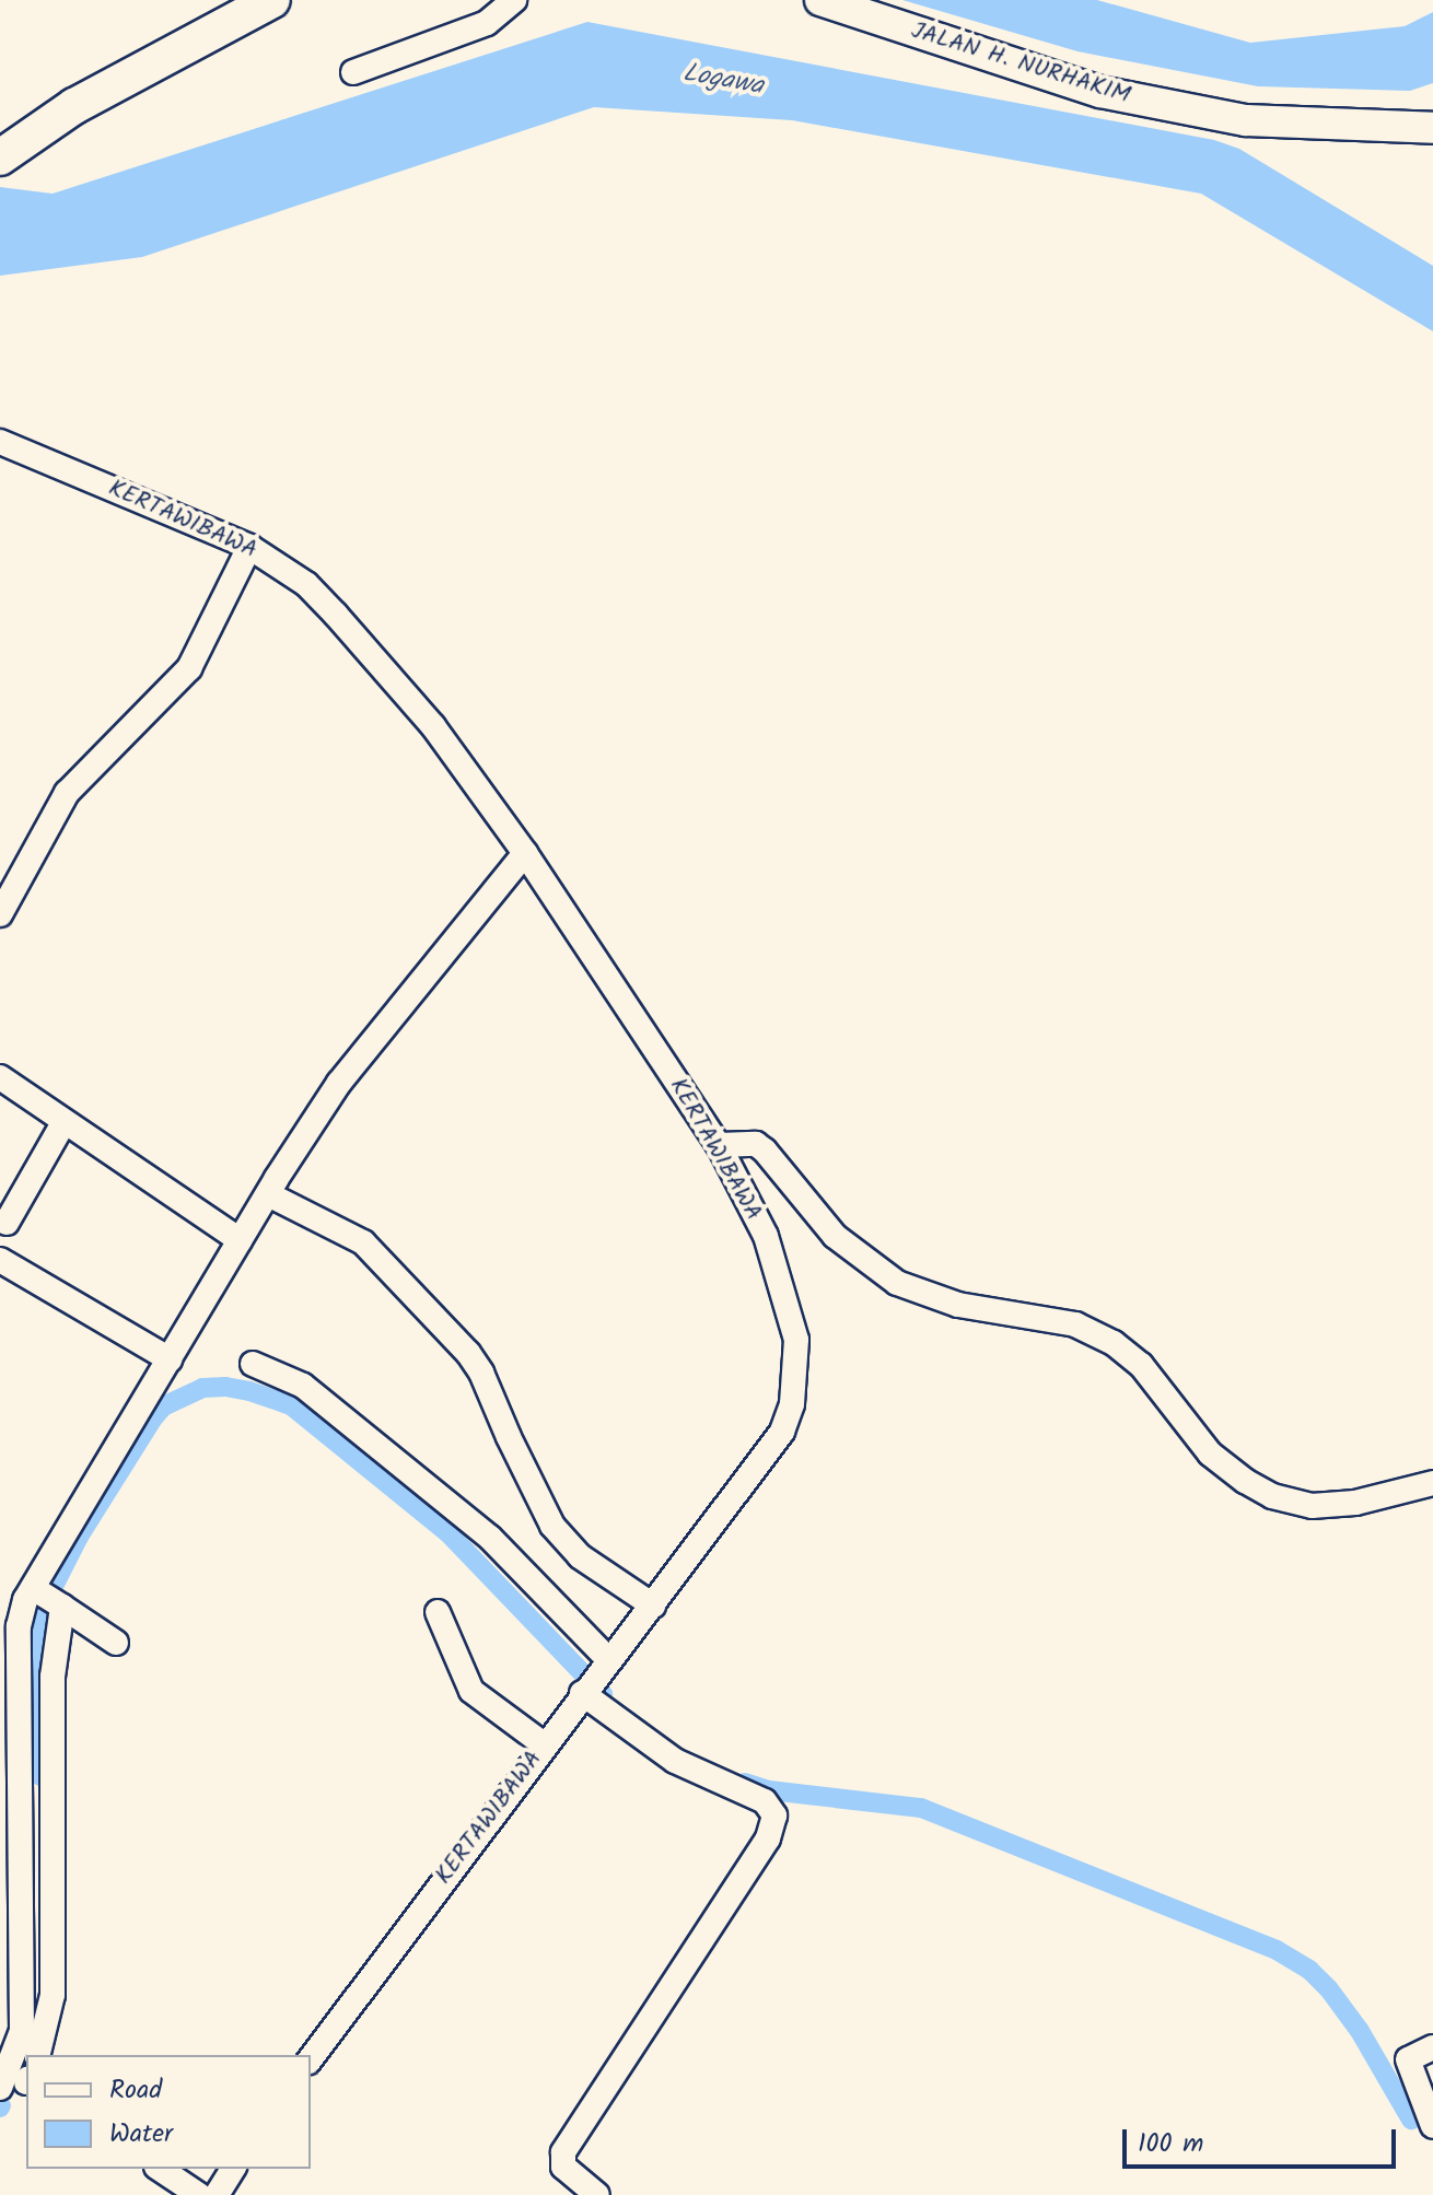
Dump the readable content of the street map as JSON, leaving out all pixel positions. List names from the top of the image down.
{
  "streets": {
    "main road": ["JALAN H. NURHAKIM"],
    "street": ["KERTAWIBAWA"]
  },
  "water": ["Logawa"],
  "legend": ["Road", "Water"],
  "scale_bar": "100 m"
}
